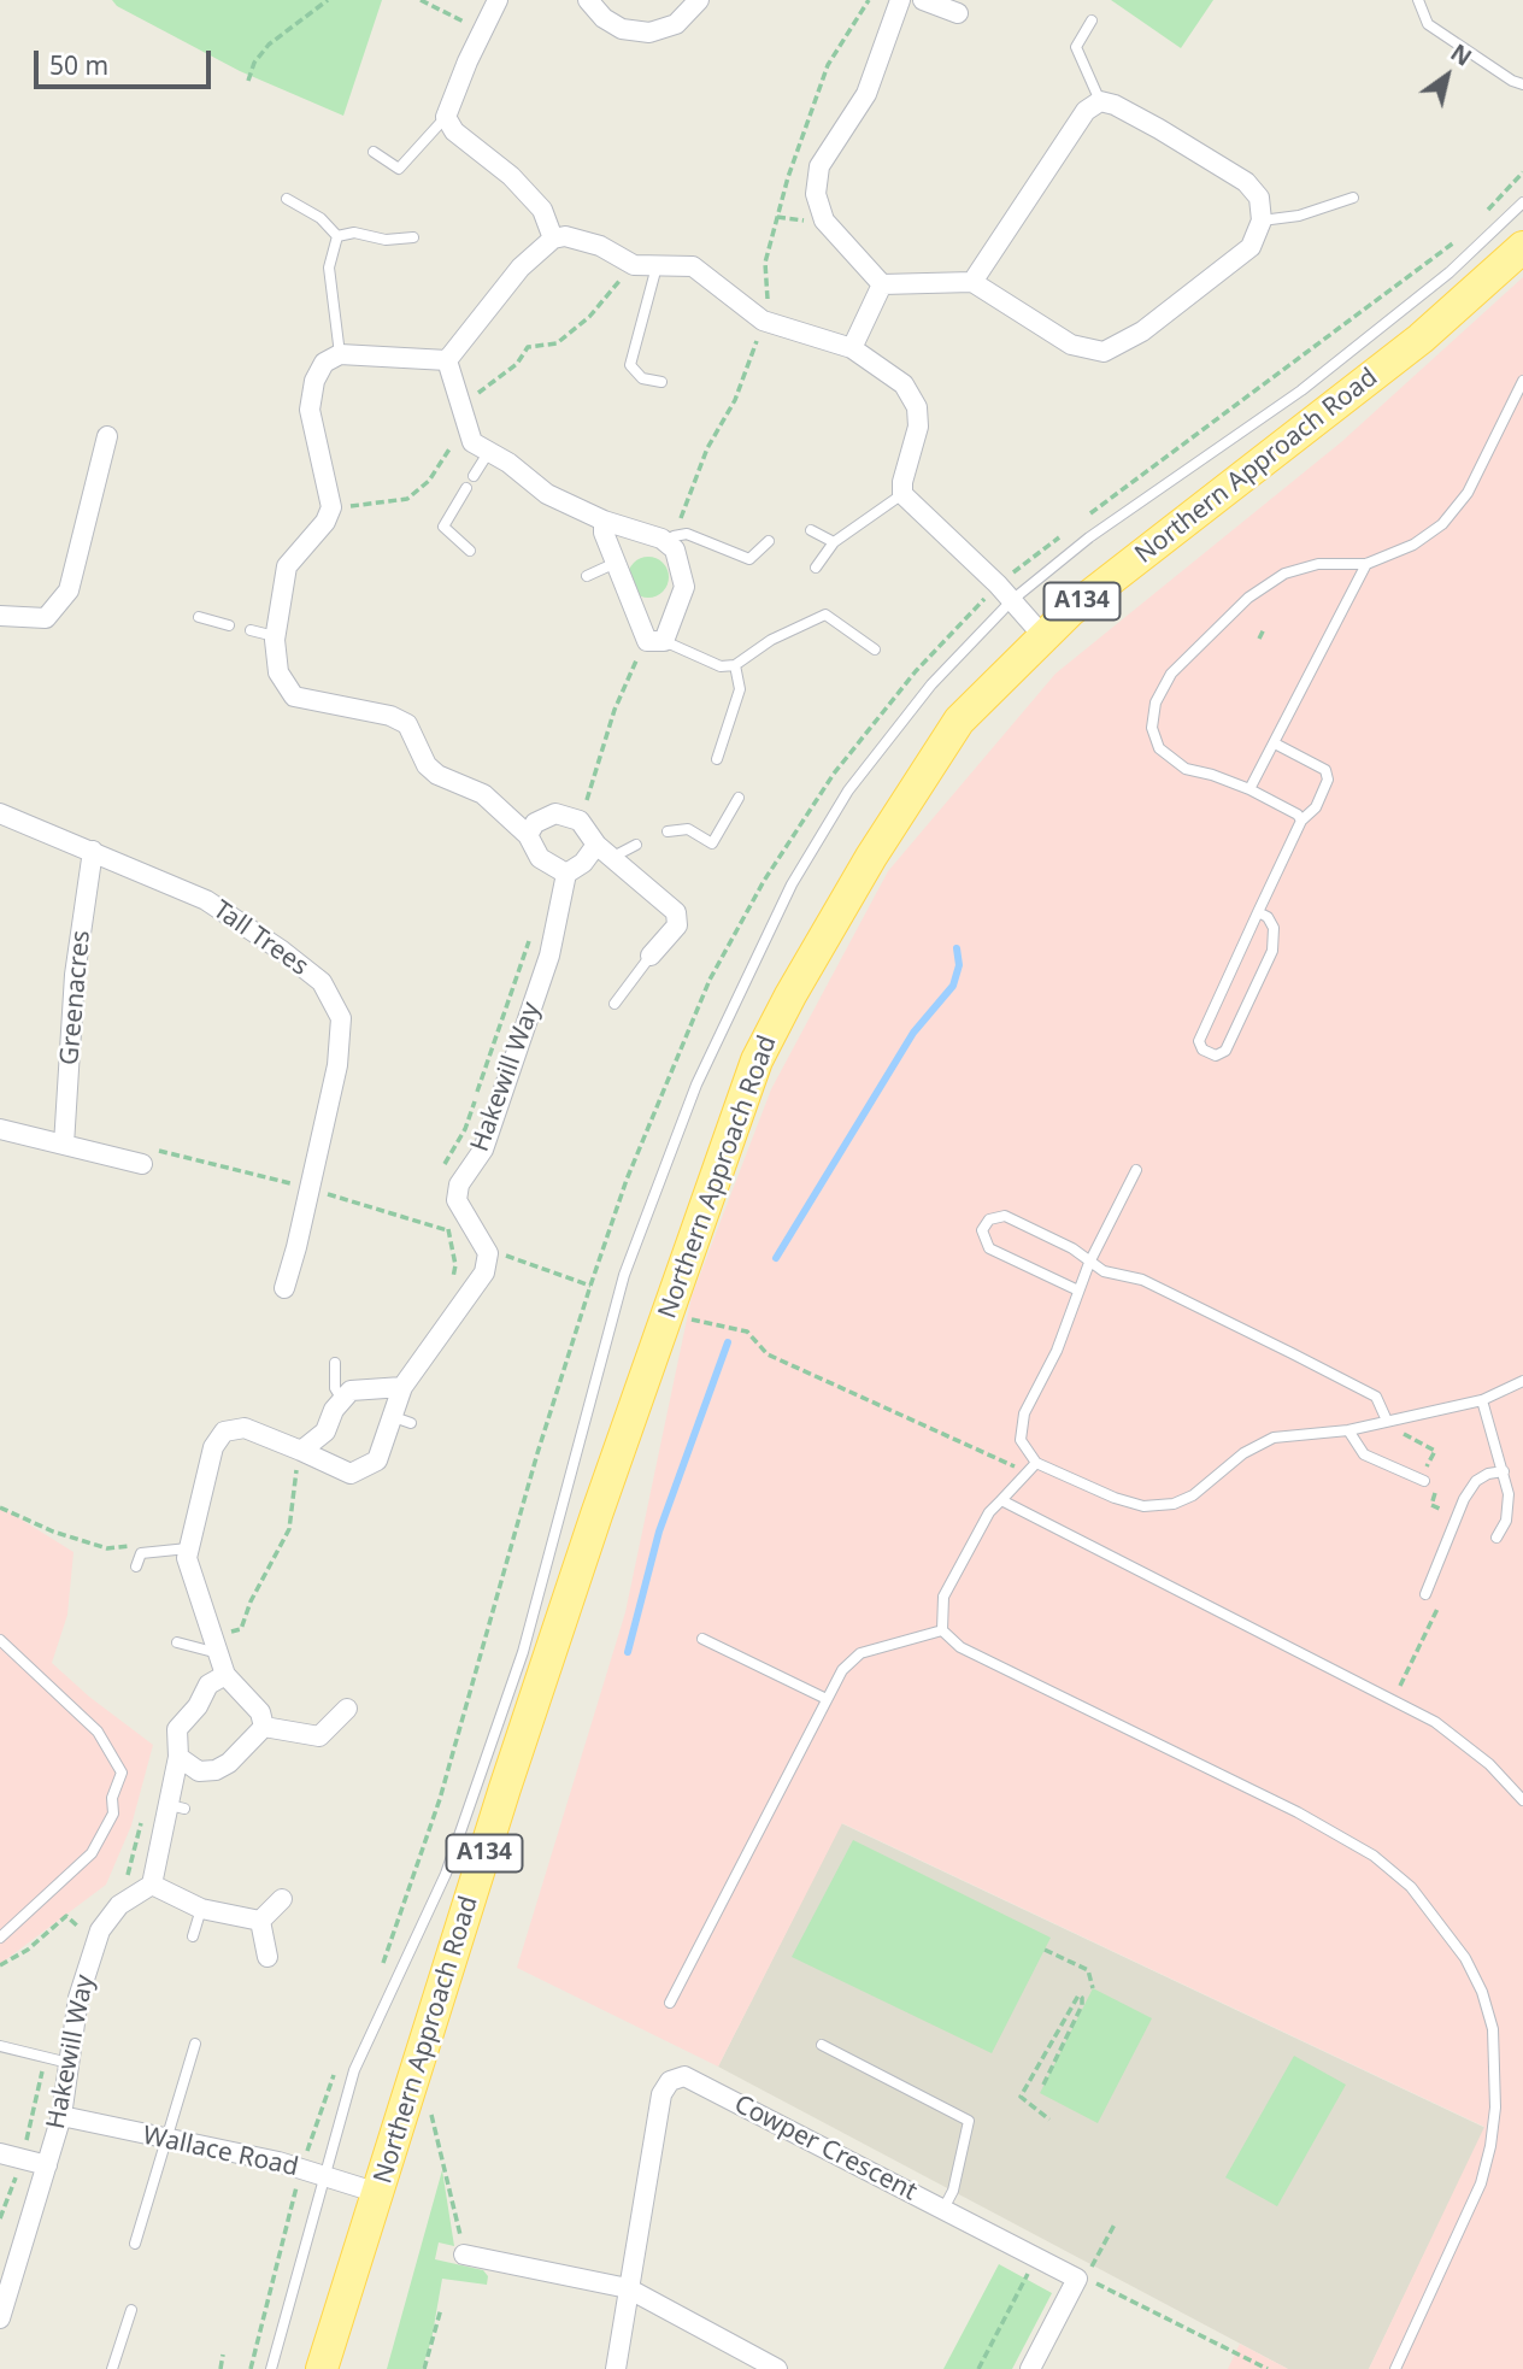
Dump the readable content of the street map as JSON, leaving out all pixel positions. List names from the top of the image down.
{
  "streets": {
    "main road": ["Northern Approach Road", "A134"],
    "street": [
      "Tall Trees",
      "Greenacres",
      "Hakewill Way",
      "Cowper Crescent",
      "Wallace Road"
    ]
  },
  "crossings": [
    ["Northern Approach Road", "Wallace Road"],
    ["Tall Trees", "Greenacres"],
    ["Hakewill Way", "Wallace Road"]
  ],
  "scale_bar": "50 m",
  "north": "top right"
}
